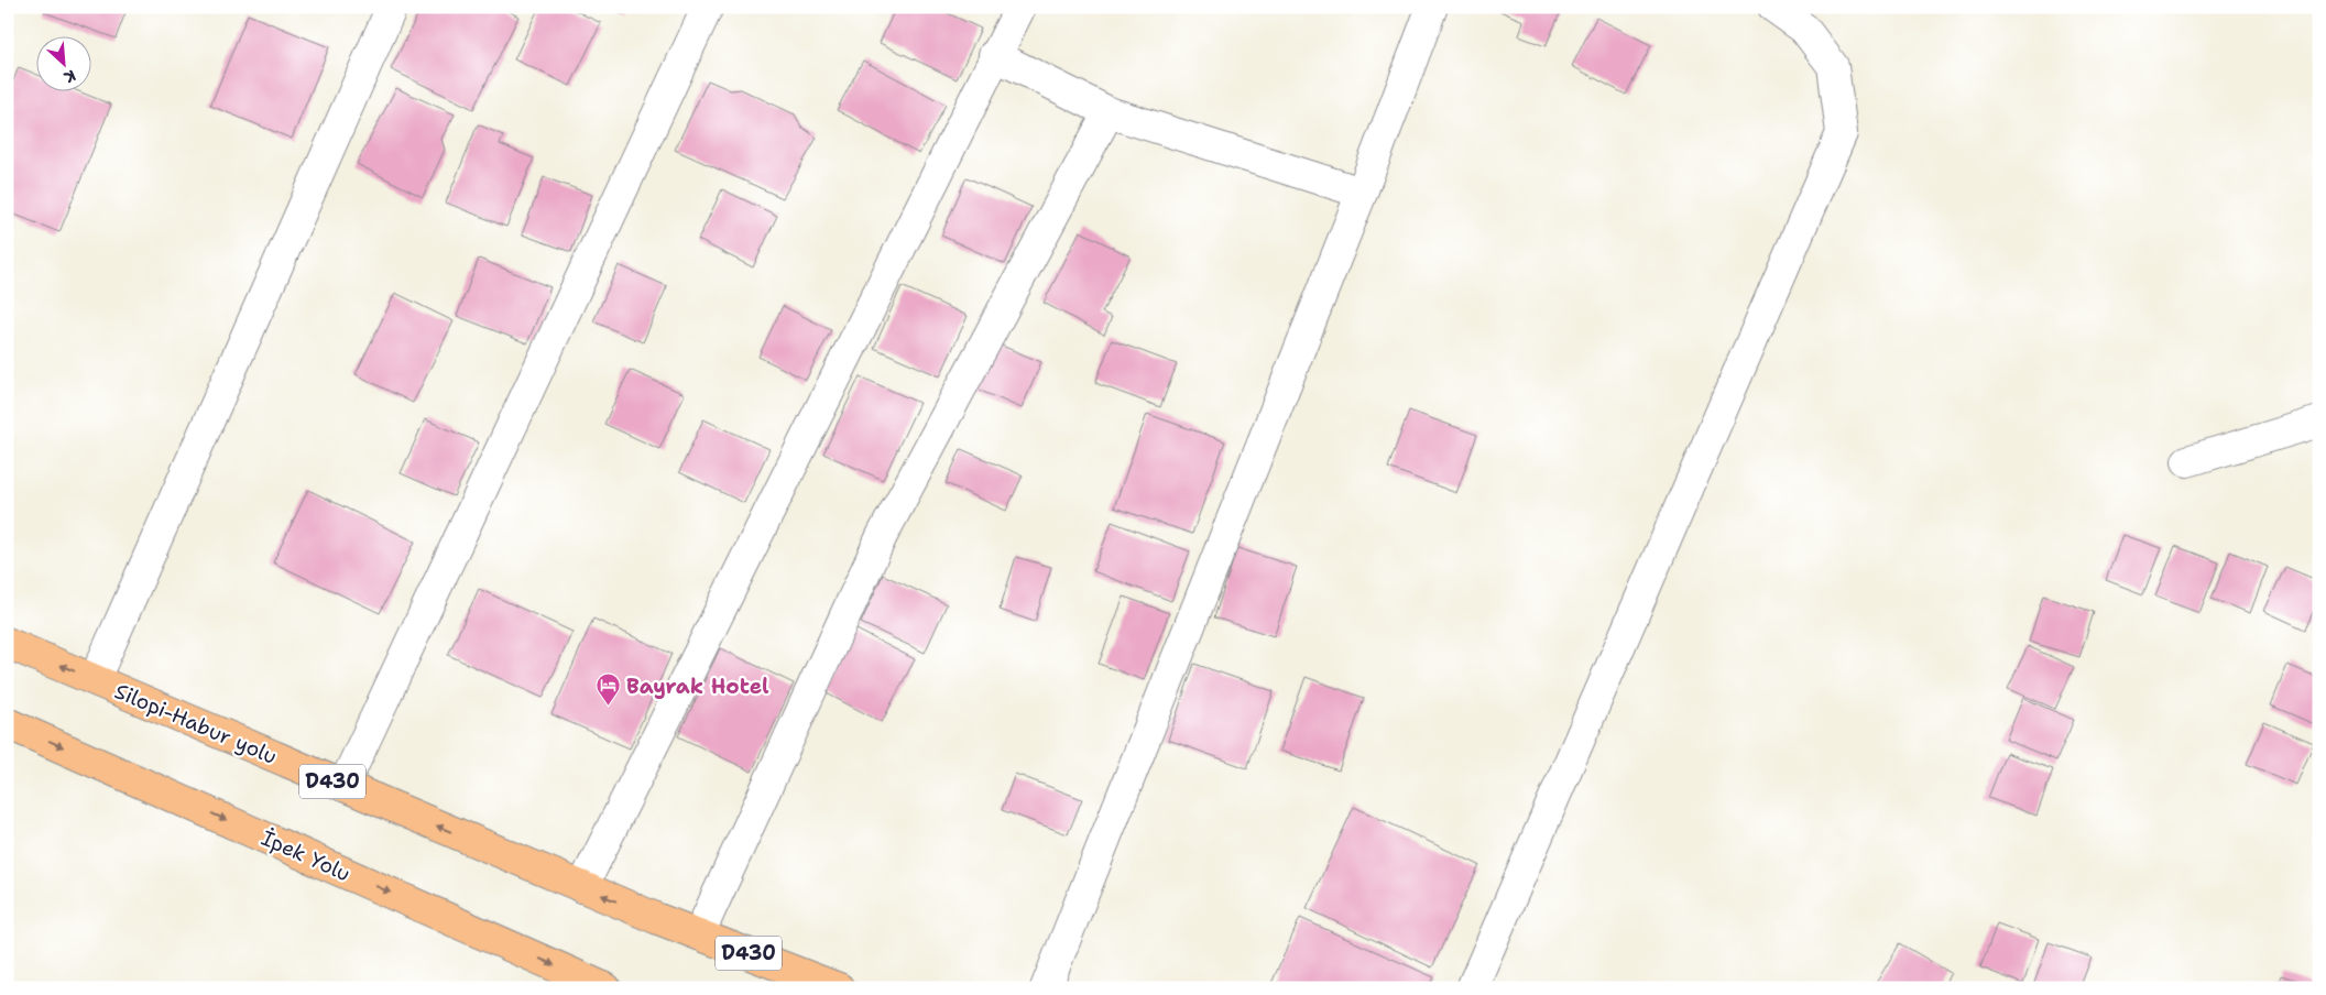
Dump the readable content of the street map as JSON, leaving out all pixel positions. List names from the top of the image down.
{
  "streets": {
    "highway": ["Silopi-Habur yolu", "D430", "İpek Yolu"]
  },
  "crossings": [
    ["Silopi-Habur yolu", "D430"]
  ],
  "one_way": ["Silopi-Habur yolu", "İpek Yolu"],
  "places": {
    "hotel": ["Bayrak Hotel"]
  },
  "north": "bottom right"
}
